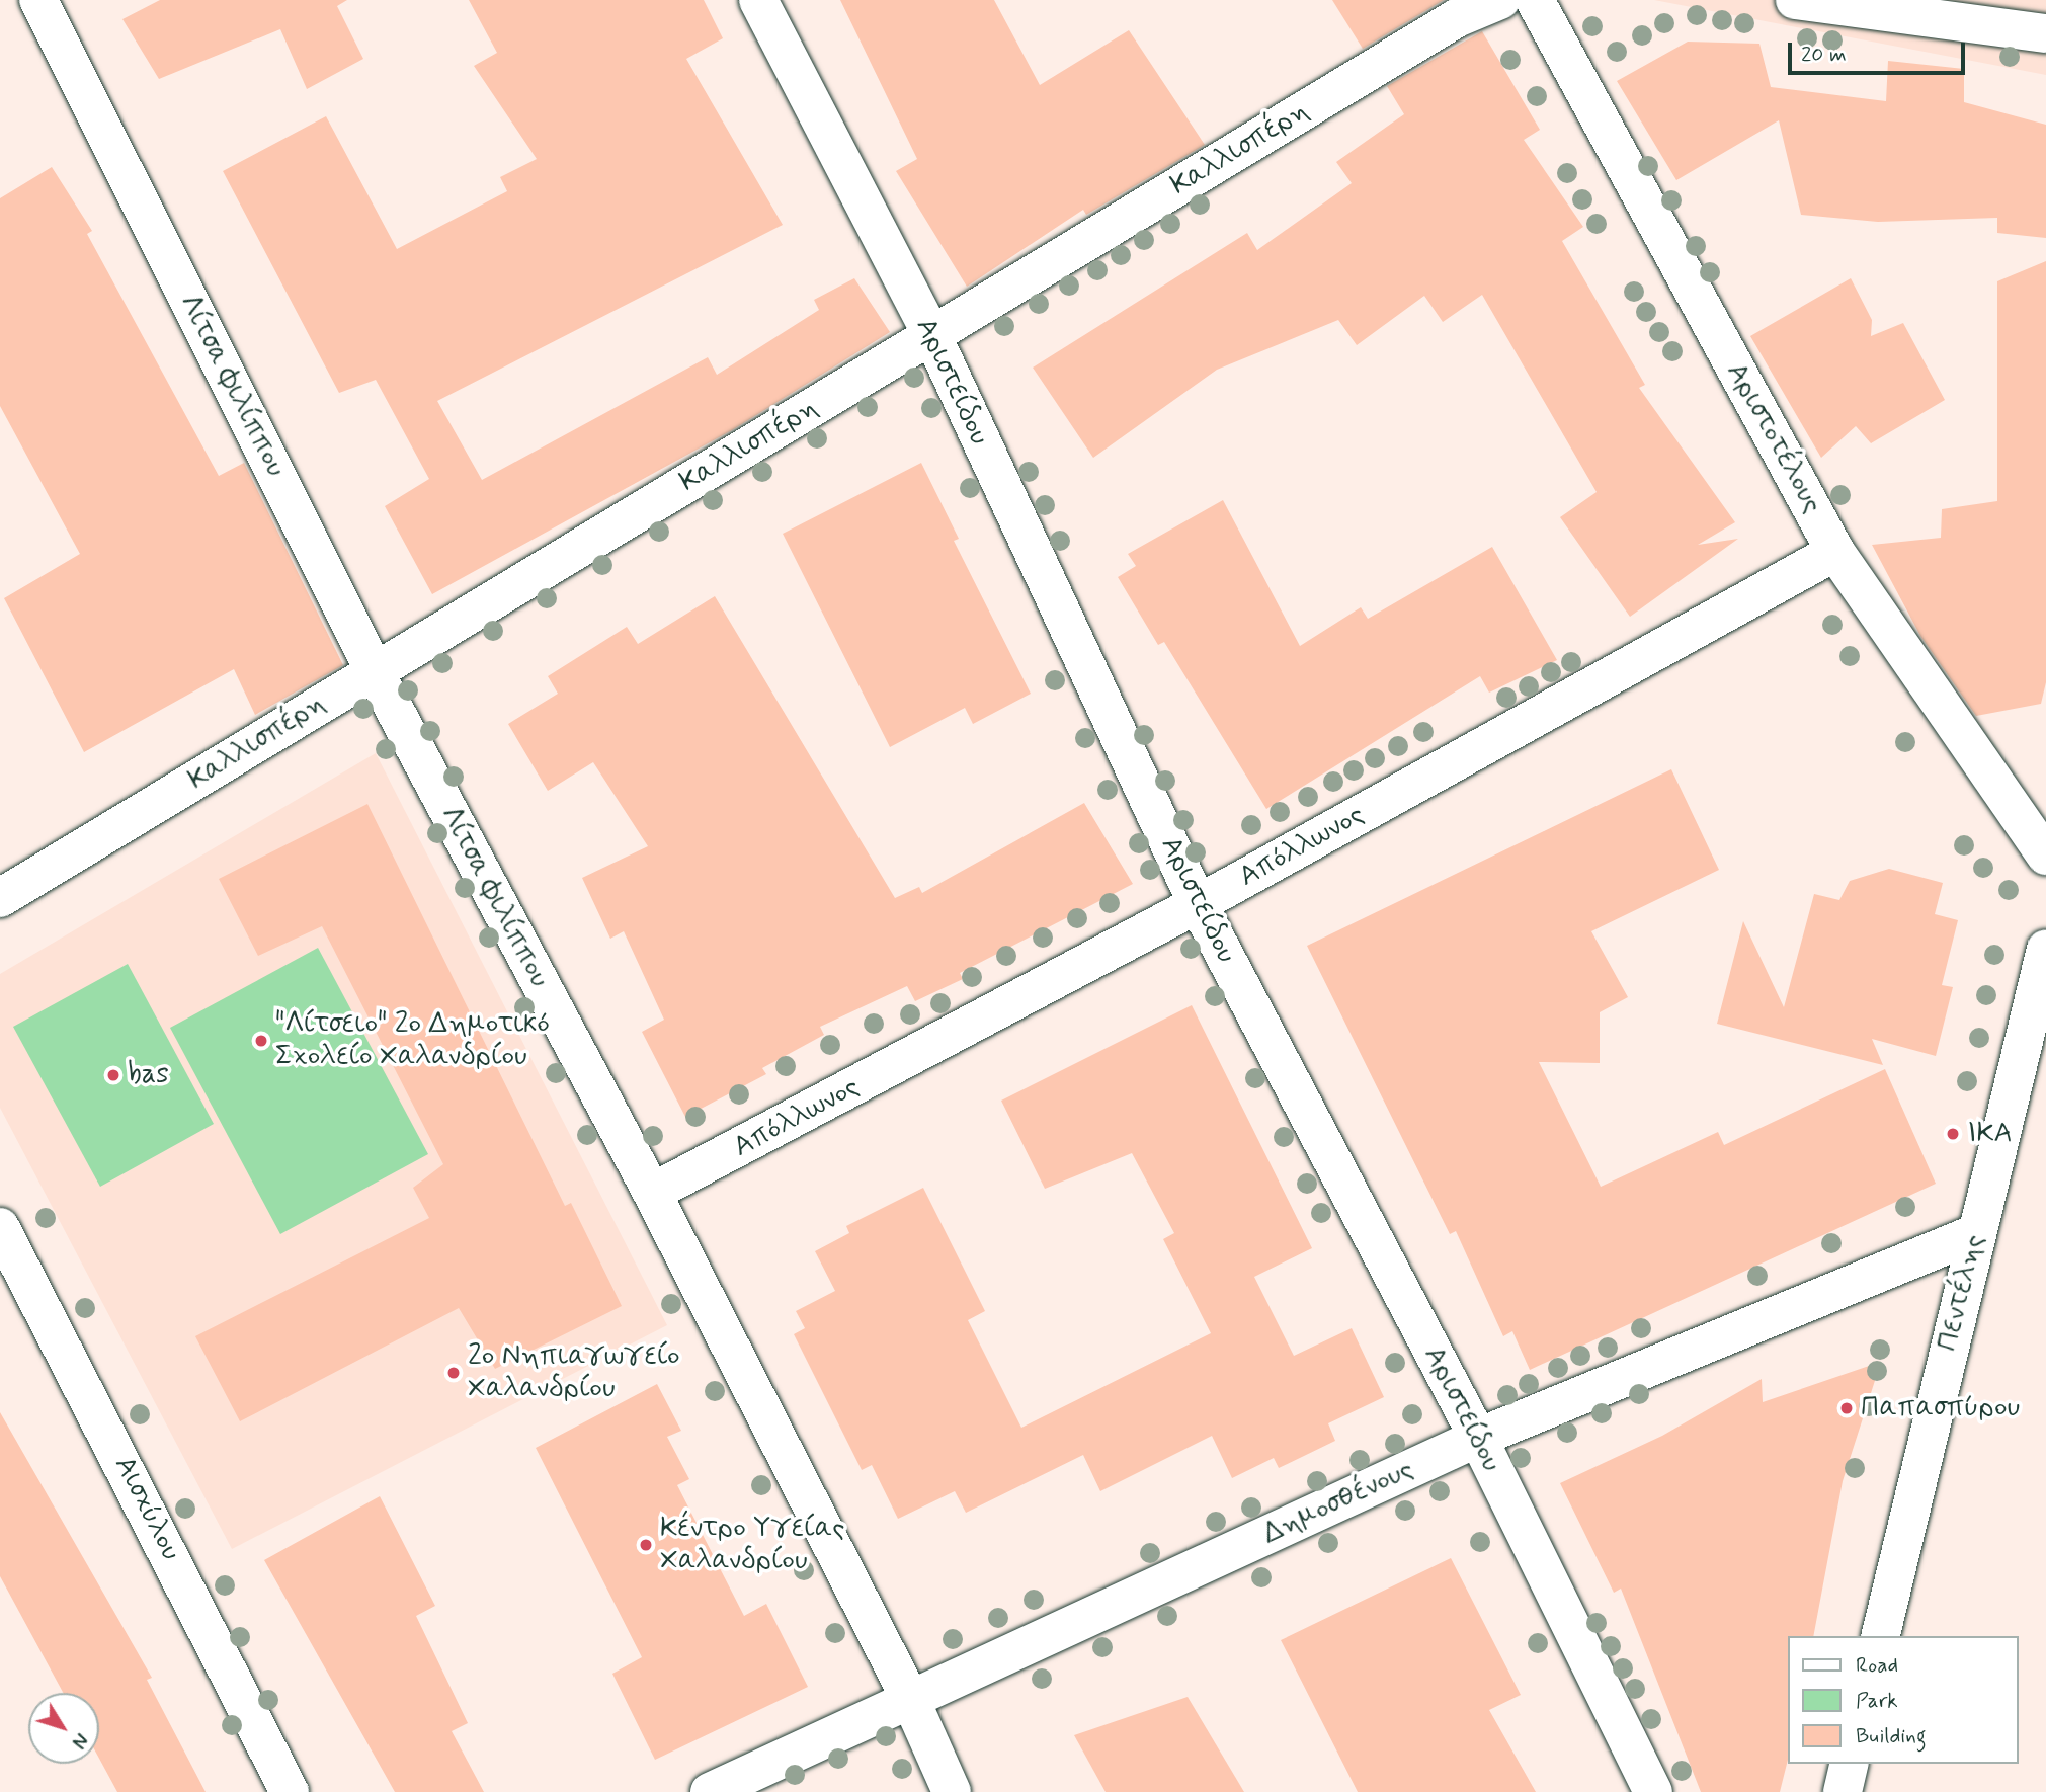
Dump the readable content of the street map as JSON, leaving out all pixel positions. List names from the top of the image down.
{
  "streets": {
    "street": [
      "Καλλισπέρη",
      "Αριστείδου",
      "Λίτσα Φιλίππου",
      "Αριστοτέλους",
      "Απόλλωνος",
      "Πεντέλης",
      "Δημοσθένους",
      "Αισχύλου"
    ]
  },
  "crossings": [
    ["Καλλισπέρη", "Αριστείδου"],
    ["Καλλισπέρη", "Λίτσα Φιλίππου"],
    ["Αριστείδου", "Απόλλωνος"],
    ["Αριστείδου", "Δημοσθένους"],
    ["Λίτσα Φιλίππου", "Απόλλωνος"],
    ["Λίτσα Φιλίππου", "Δημοσθένους"],
    ["Αριστοτέλους", "Απόλλωνος"],
    ["Πεντέλης", "Δημοσθένους"]
  ],
  "places": [
    "\"Λίτσειο\" 2ο Δημοτικό Σχολείο Χαλανδρίου",
    "bas",
    "ΙΚΑ",
    "2ο Νηπιαγωγείο Χαλανδρίου",
    "Παπασπύρου",
    "Κέντρο Υγείας Χαλανδρίου"
  ],
  "legend": ["Road", "Park", "Building"],
  "scale_bar": "20 m",
  "north": "bottom right"
}
